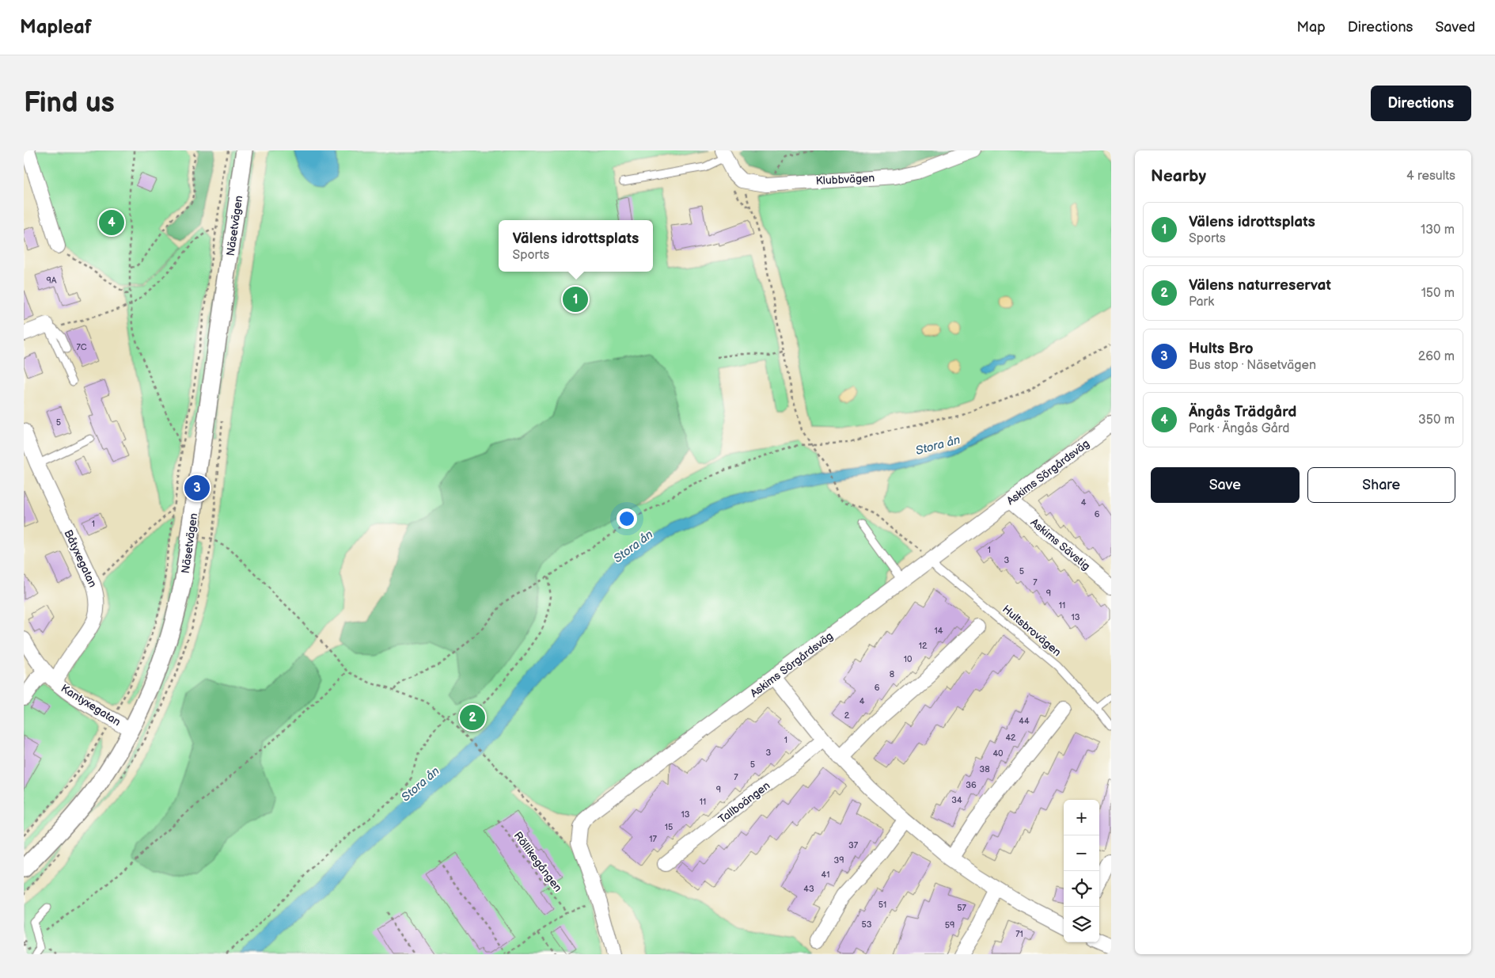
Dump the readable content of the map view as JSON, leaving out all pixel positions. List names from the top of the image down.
{
  "streets": {
    "street": [
      "Klubbvägen",
      "Näsetvägen",
      "Askims Sörgårdsväg",
      "Askims Sävstig",
      "Båtyxegatan",
      "Kantyxegatan",
      "Tallboängen"
    ],
    "lane": ["Hultsbrovägen"],
    "path": ["Röllikegången"]
  },
  "crossings": [
    ["Näsetvägen", "Kantyxegatan"],
    ["Askims Sörgårdsväg", "Askims Sävstig"],
    ["Askims Sörgårdsväg", "Hultsbrovägen"],
    ["Båtyxegatan", "Kantyxegatan"]
  ],
  "water": ["Stora ån"],
  "house_numbers": [
    "9A",
    "7C",
    "5",
    "4",
    "6",
    "1",
    "1",
    "3",
    "5",
    "7",
    "9",
    "11",
    "13",
    "14",
    "12",
    "10",
    "8",
    "6",
    "4",
    "2",
    "44",
    "42",
    "1",
    "3",
    "40",
    "5",
    "38",
    "7",
    "36",
    "9",
    "34",
    "11",
    "13",
    "15",
    "17",
    "37",
    "39",
    "41",
    "43",
    "51",
    "57",
    "53",
    "59",
    "71"
  ],
  "page": {
    "header": "Mapleaf",
    "nav": ["Map", "Directions", "Saved"],
    "buttons": [
      "Directions",
      ["Save", "Share"]
    ],
    "title": "Find us",
    "heading": ["Nearby", "4 results"],
    "list": [
      {
        "mark": "1",
        "name": "Välens idrottsplats",
        "note": "Sports",
        "value": "130 m"
      },
      {
        "mark": "2",
        "name": "Välens naturreservat",
        "note": "Park",
        "value": "150 m"
      },
      {
        "mark": "3",
        "name": "Hults Bro",
        "note": "Bus stop · Näsetvägen",
        "value": "260 m"
      },
      {
        "mark": "4",
        "name": "Ängås Trädgård",
        "note": "Park · Ängås Gård",
        "value": "350 m"
      }
    ],
    "pins": [
      "4",
      "1",
      "3",
      "2"
    ],
    "popup": ["Välens idrottsplats", "Sports"],
    "map_buttons": ["+", "−"]
  }
}
